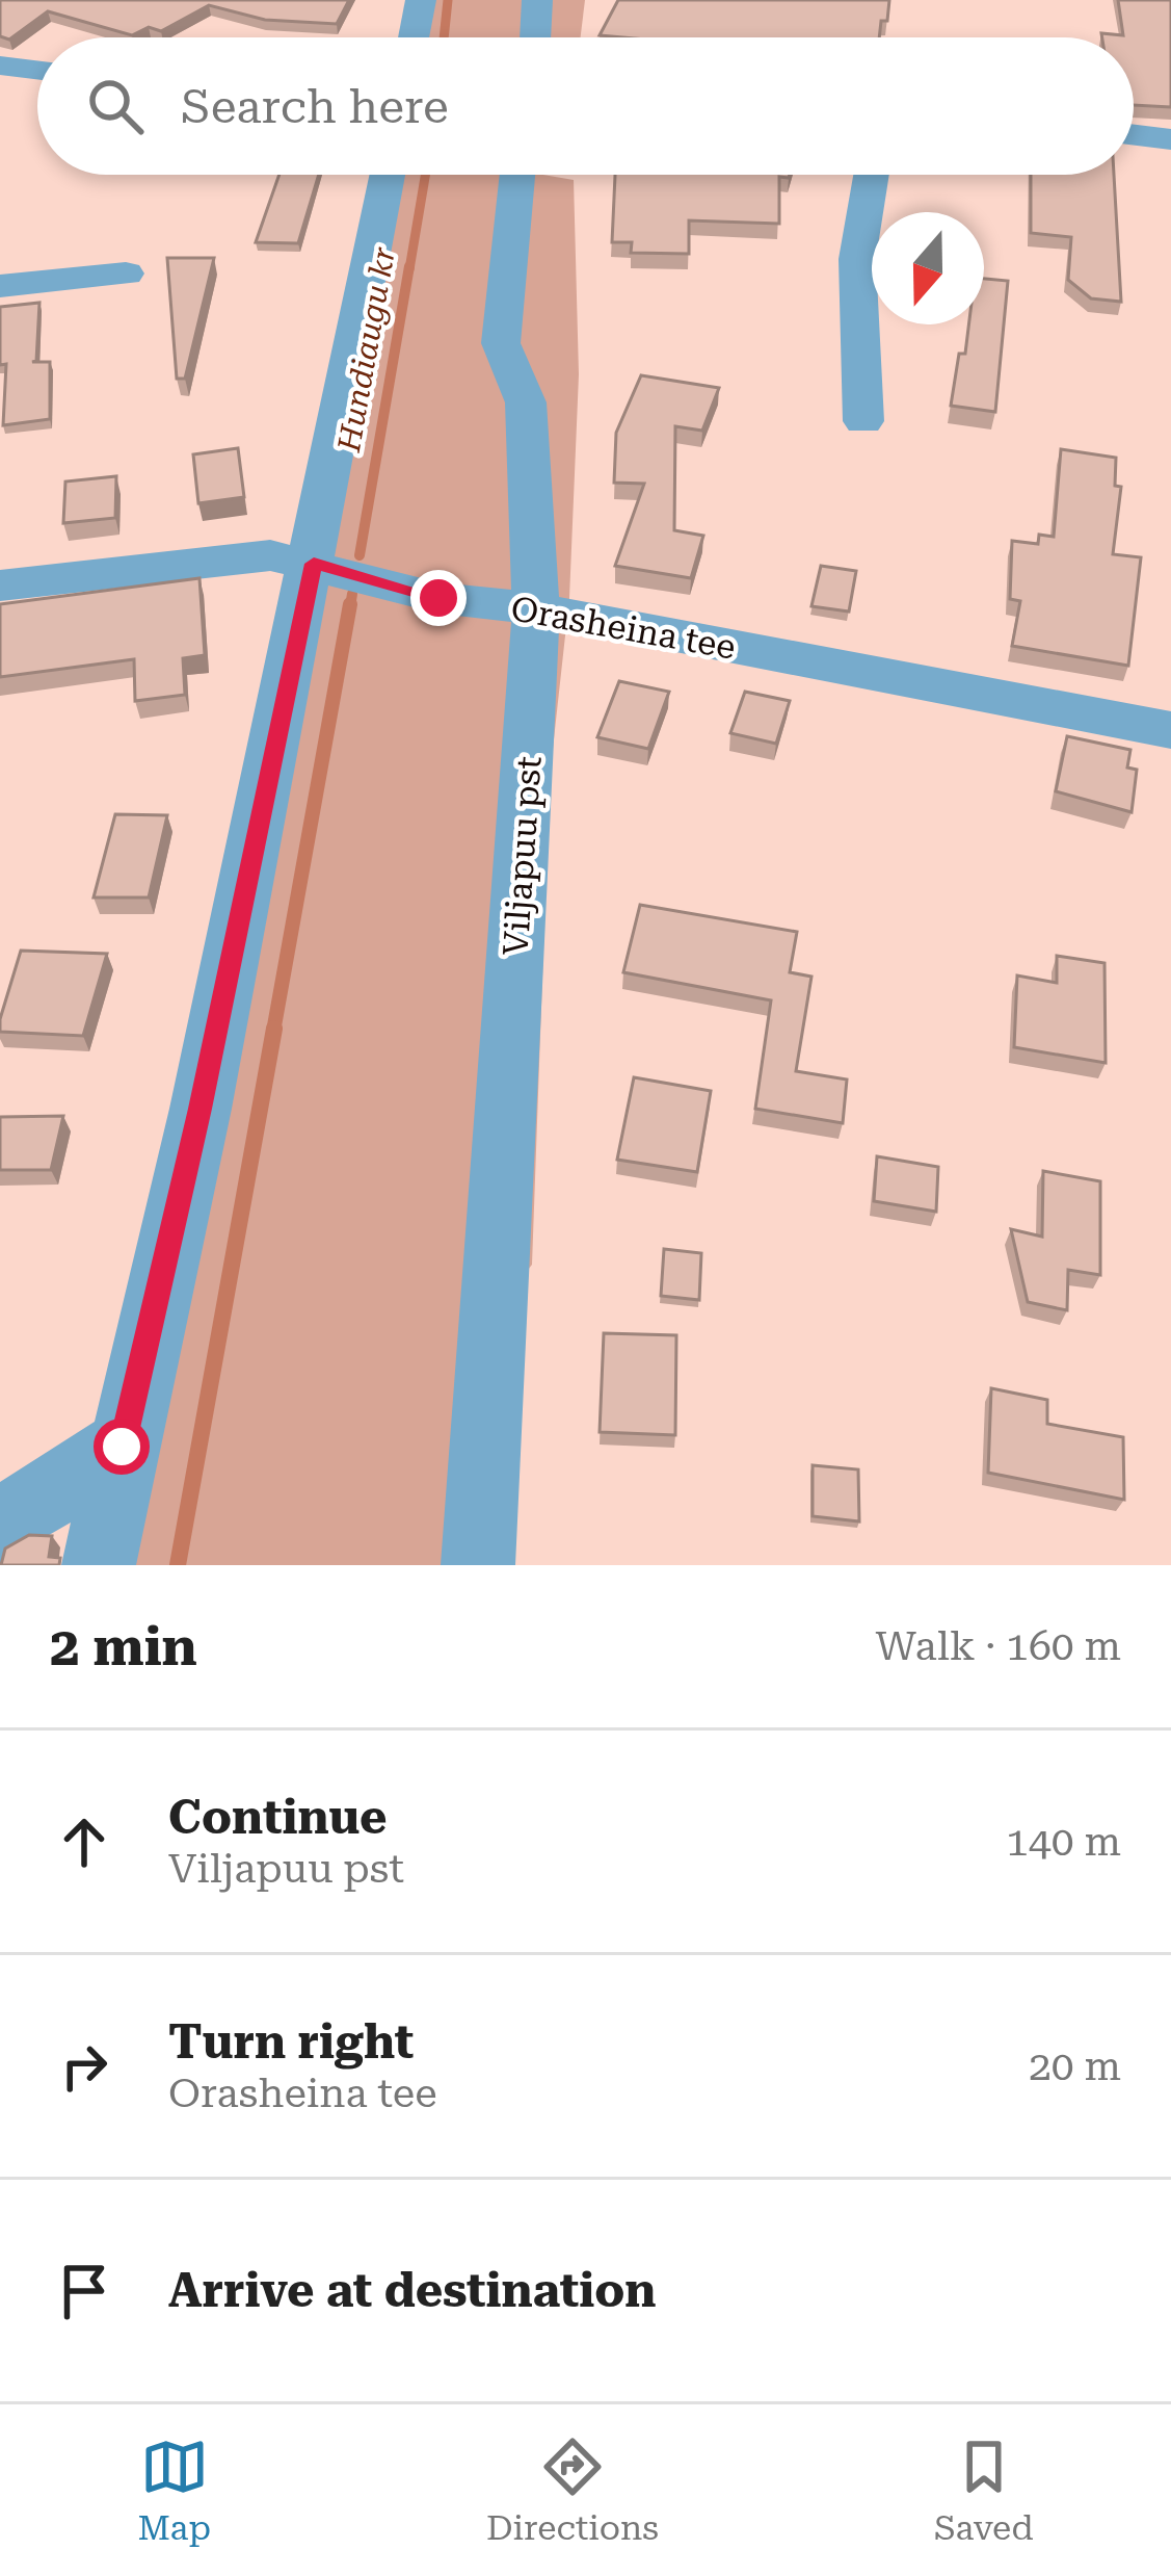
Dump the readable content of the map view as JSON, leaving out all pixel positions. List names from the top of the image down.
{
  "streets": {
    "street": ["Orasheina tee", "Viljapuu pst"]
  },
  "crossings": [
    ["Orasheina tee", "Viljapuu pst"]
  ],
  "water": ["Hundiaugu kr"],
  "north": "bottom",
  "page": {
    "search": "Search here",
    "heading": ["2 min", "Walk · 160 m"],
    "list": [
      ["Continue", "Viljapuu pst", "140 m"],
      ["Turn right", "Orasheina tee", "20 m"],
      "Arrive at destination"
    ],
    "nav": ["Map", "Directions", "Saved"]
  }
}
